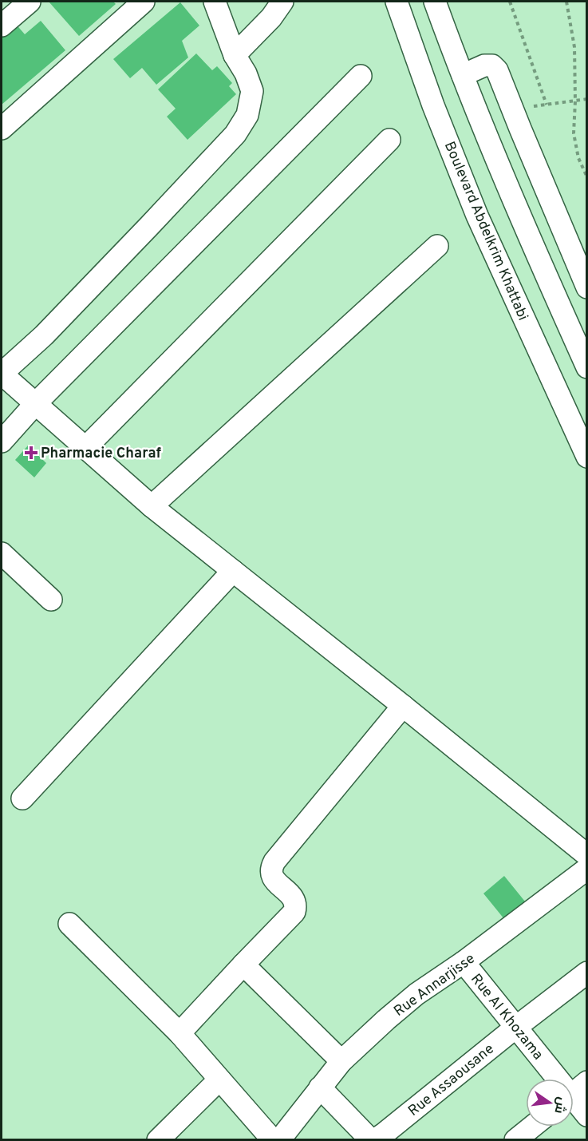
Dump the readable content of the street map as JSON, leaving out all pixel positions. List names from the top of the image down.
{
  "streets": {
    "street": [
      "Boulevard Abdelkrim Khattabi",
      "Rue Annarjisse",
      "Rue Al Khozama",
      "Rue Assaousane"
    ]
  },
  "crossings": [
    ["Rue Annarjisse", "Rue Al Khozama"],
    ["Rue Annarjisse", "Rue Assaousane"],
    ["Rue Al Khozama", "Rue Assaousane"]
  ],
  "places": {
    "health": ["Pharmacie Charaf"]
  },
  "north": "right"
}
